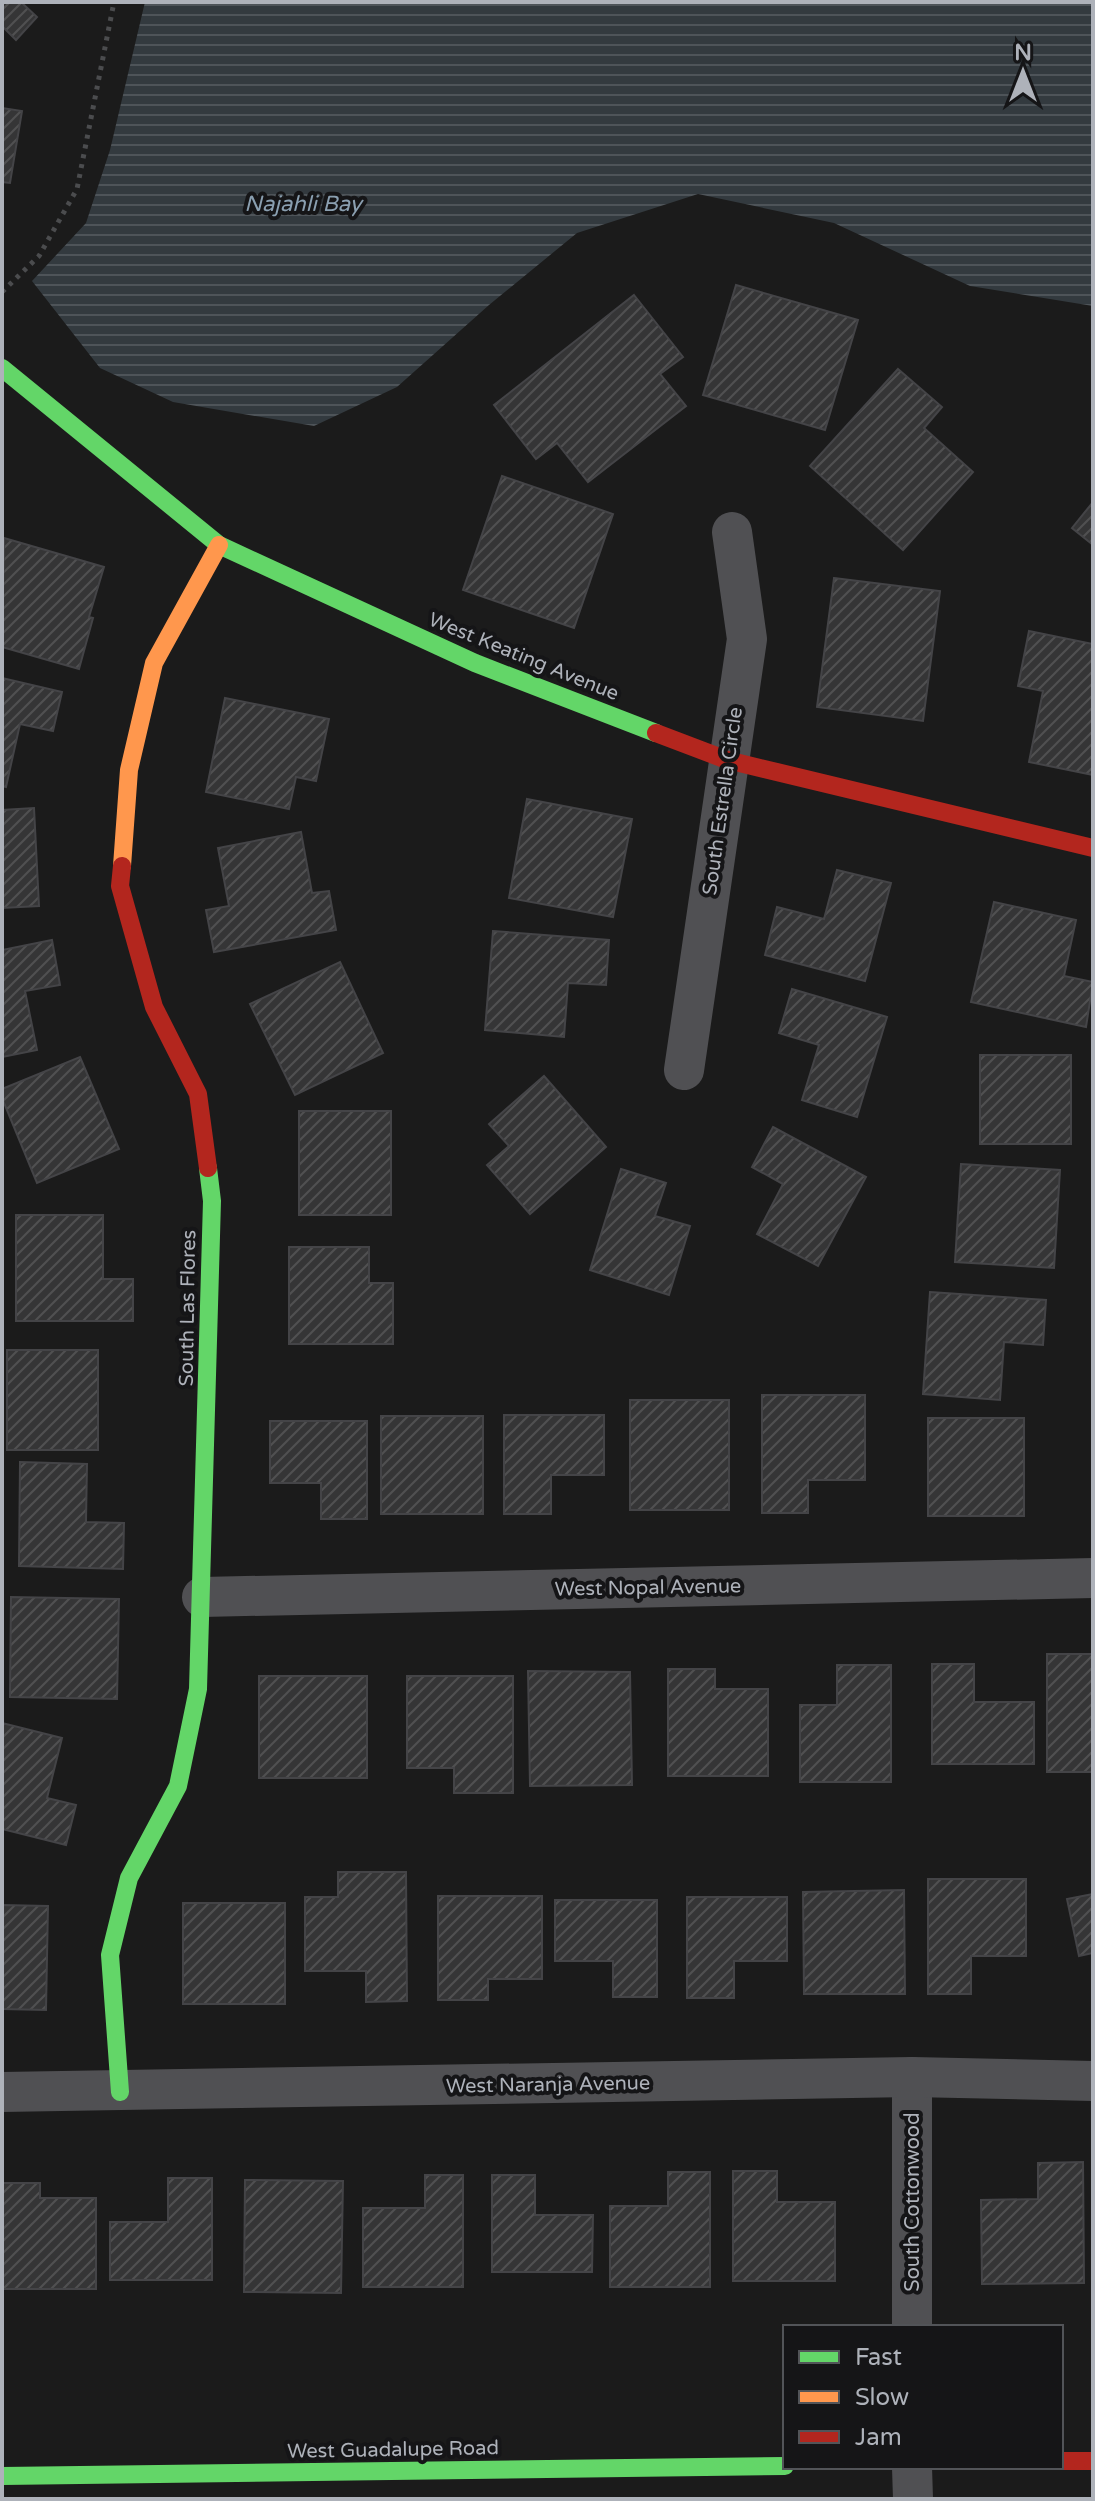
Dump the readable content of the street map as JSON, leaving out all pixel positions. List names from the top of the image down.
{
  "streets": {
    "street": [
      "West Keating Avenue",
      "South Estrella Circle",
      "South Las Flores",
      "West Nopal Avenue",
      "West Naranja Avenue",
      "South Cottonwood",
      "West Guadalupe Road"
    ]
  },
  "crossings": [
    ["West Keating Avenue", "South Estrella Circle"],
    ["West Keating Avenue", "South Las Flores"],
    ["South Las Flores", "West Nopal Avenue"],
    ["South Las Flores", "West Naranja Avenue"],
    ["West Naranja Avenue", "South Cottonwood"]
  ],
  "water": ["Najahli Bay"],
  "legend": ["Fast", "Slow", "Jam"],
  "north": "top"
}
